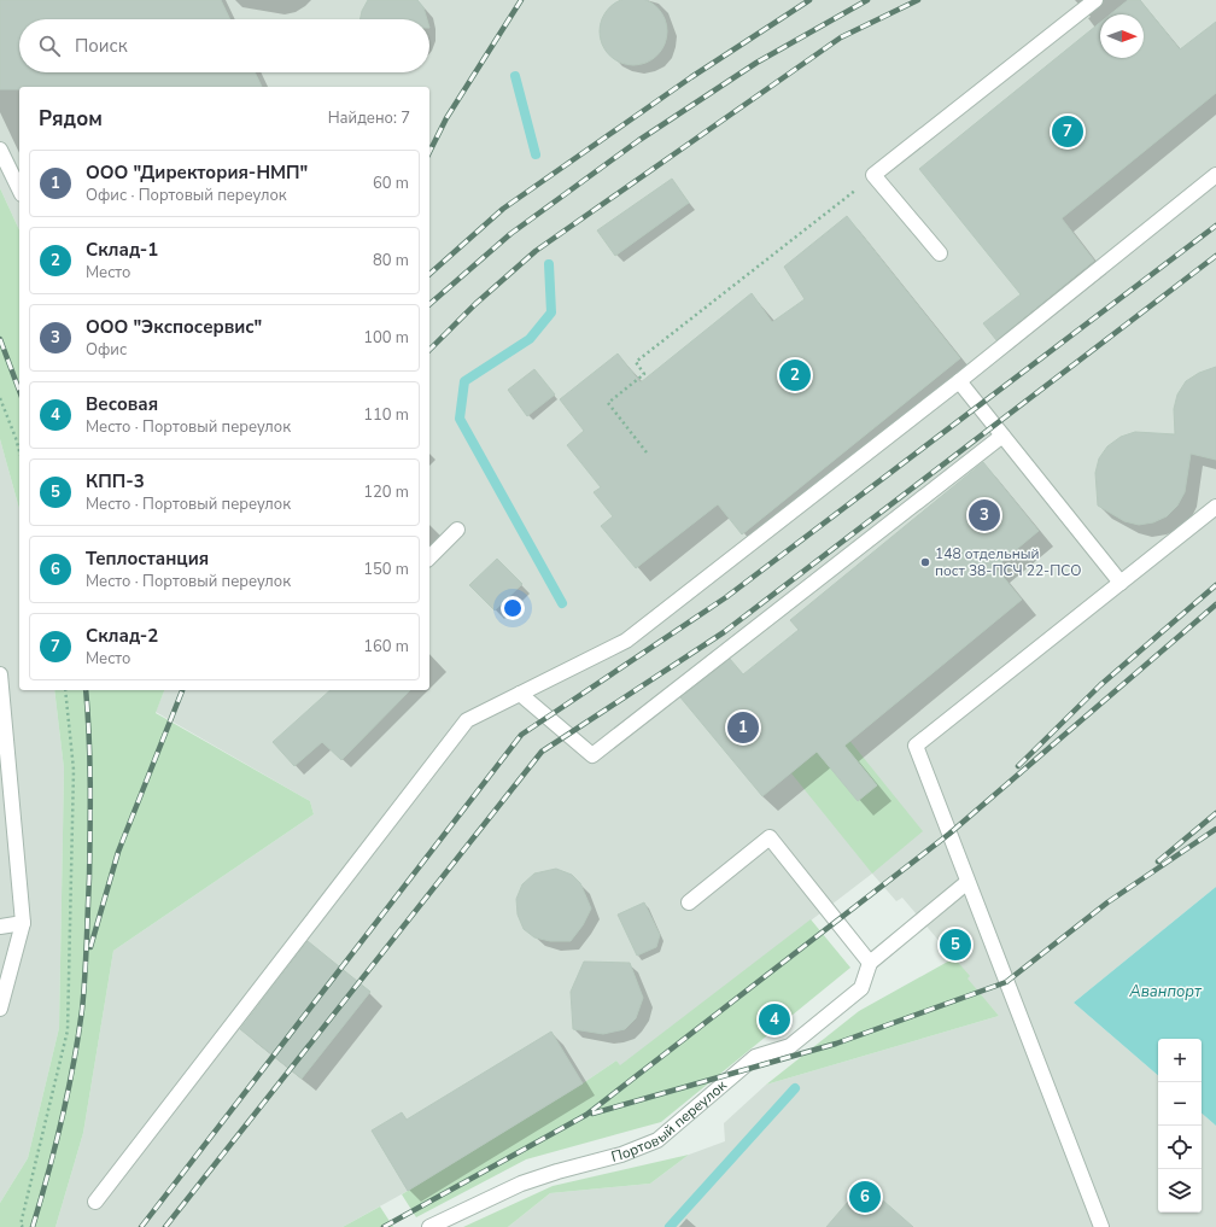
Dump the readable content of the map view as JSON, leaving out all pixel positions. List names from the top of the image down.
{
  "streets": {
    "street": ["Портовый переулок"]
  },
  "water": ["Аванпорт"],
  "places": ["148 отдельный пост 38-ПСЧ 22-ПСО"],
  "north": "right",
  "page": {
    "search": "Поиск",
    "heading": ["Рядом", "Найдено: 7"],
    "pins": [
      "7",
      "2",
      "3",
      "1",
      "5",
      "4",
      "6"
    ],
    "list": [
      {
        "mark": "1",
        "name": "ООО \"Директория-НМП\"",
        "note": "Офис · Портовый переулок",
        "value": "60 m"
      },
      {
        "mark": "2",
        "name": "Склад-1",
        "note": "Место",
        "value": "80 m"
      },
      {
        "mark": "3",
        "name": "ООО \"Экспосервис\"",
        "note": "Офис",
        "value": "100 m"
      },
      {
        "mark": "4",
        "name": "Весовая",
        "note": "Место · Портовый переулок",
        "value": "110 m"
      },
      {
        "mark": "5",
        "name": "КПП-3",
        "note": "Место · Портовый переулок",
        "value": "120 m"
      },
      {
        "mark": "6",
        "name": "Теплостанция",
        "note": "Место · Портовый переулок",
        "value": "150 m"
      },
      {
        "mark": "7",
        "name": "Склад-2",
        "note": "Место",
        "value": "160 m"
      }
    ],
    "map_buttons": ["+", "−"]
  }
}
